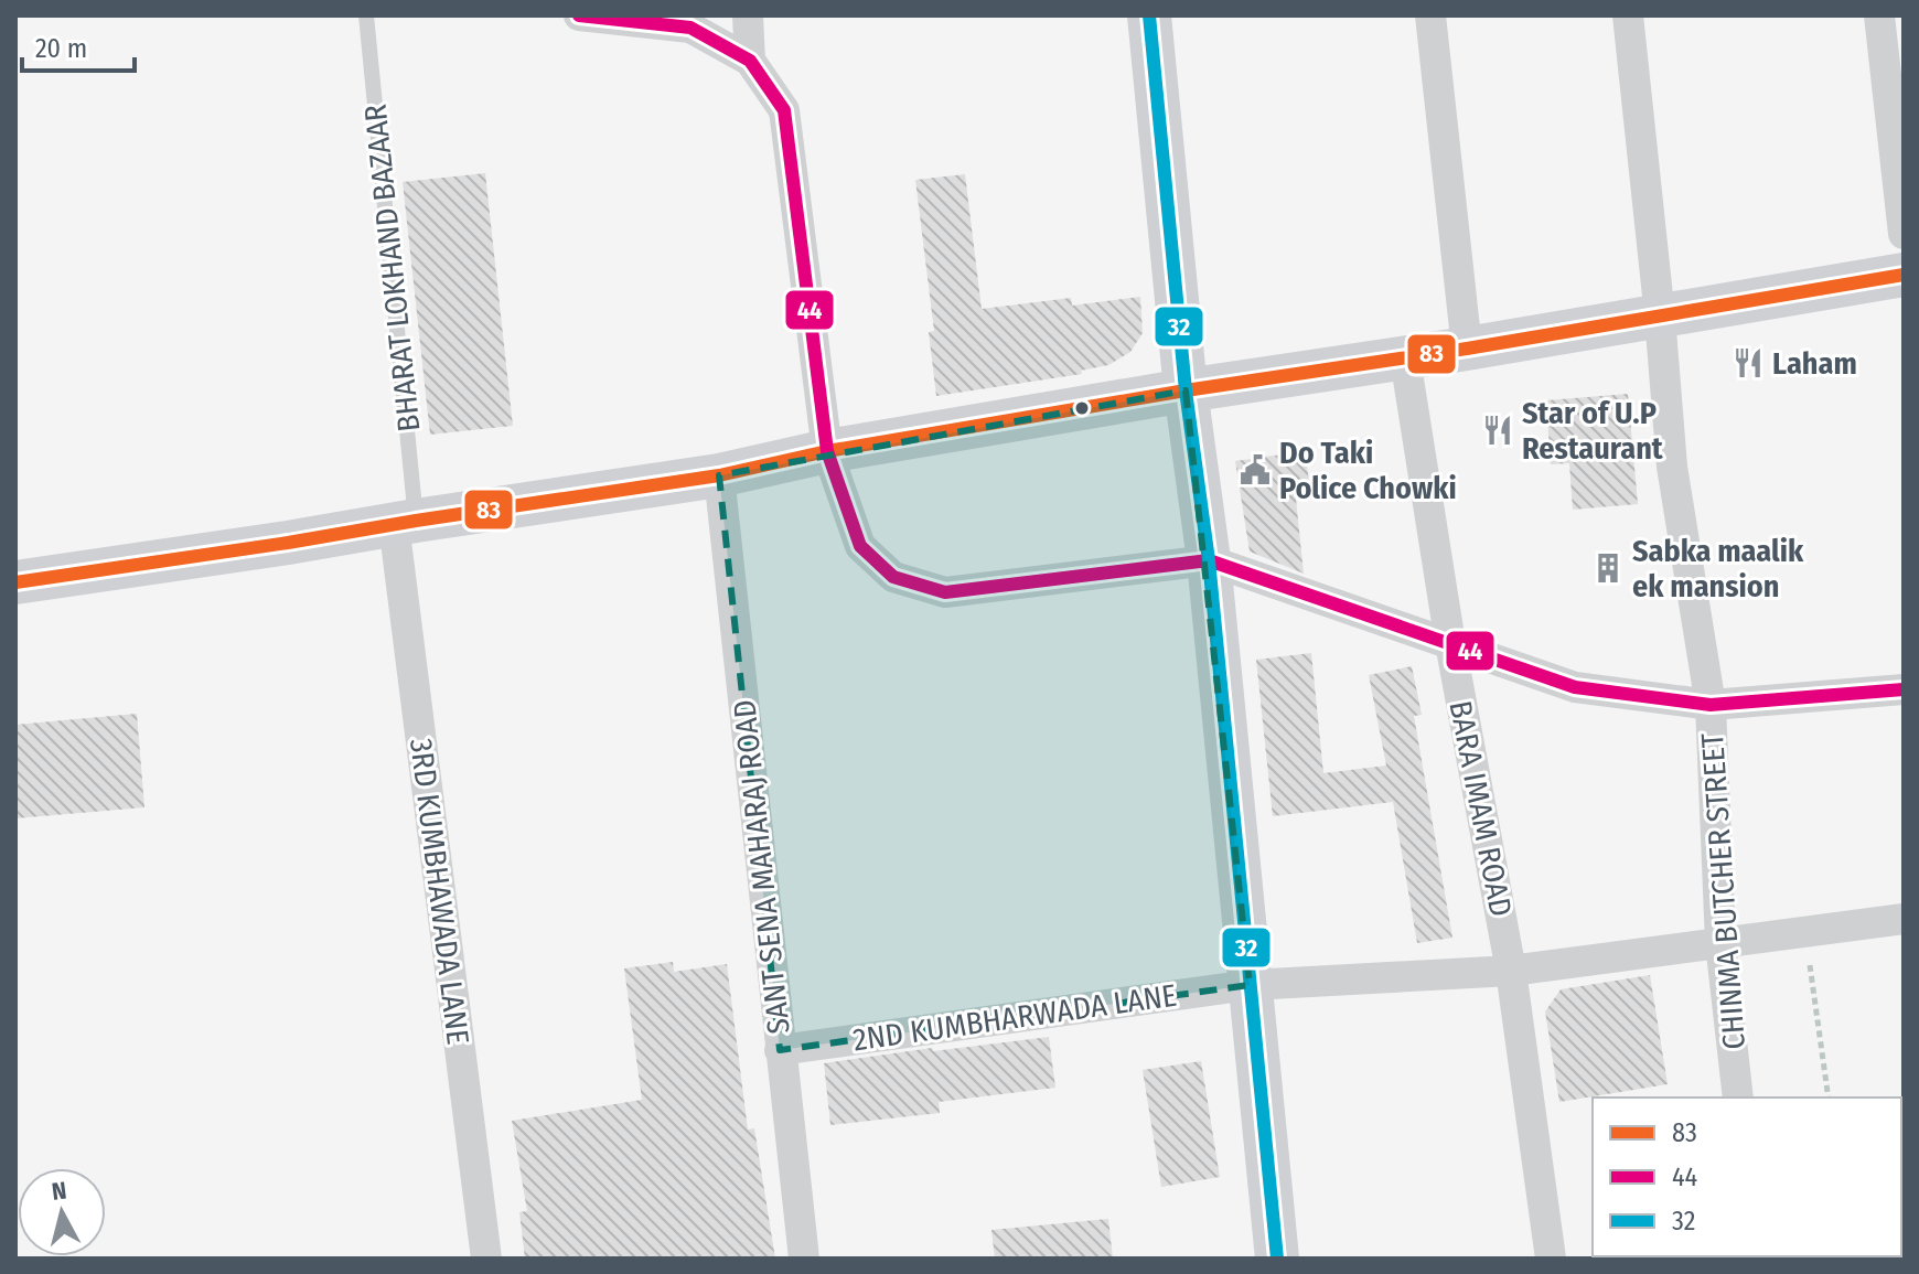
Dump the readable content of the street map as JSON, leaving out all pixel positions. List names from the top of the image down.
{
  "streets": {
    "street": [
      "BARA IMAM ROAD",
      "SANT SENA MAHARAJ ROAD",
      "3RD KUMBHAWADA LANE",
      "CHINMA BUTCHER STREET",
      "2ND KUMBHARWADA LANE"
    ],
    "lane": ["BHARAT LOKHAND BAZAAR"]
  },
  "crossings": [
    ["BHARAT LOKHAND BAZAAR", "3RD KUMBHAWADA LANE"],
    ["BARA IMAM ROAD", "2ND KUMBHARWADA LANE"],
    ["SANT SENA MAHARAJ ROAD", "2ND KUMBHARWADA LANE"],
    ["CHINMA BUTCHER STREET", "2ND KUMBHARWADA LANE"]
  ],
  "places": {
    "restaurant": ["Laham", "Star of U.P Restaurant"],
    "public building": ["Do Taki Police Chowki"],
    "building": ["Sabka maalik ek mansion"]
  },
  "lines": ["transit line 44", "transit line 32", "transit line 83"],
  "legend": ["83", "44", "32"],
  "scale_bar": "20 m",
  "north": "top"
}
